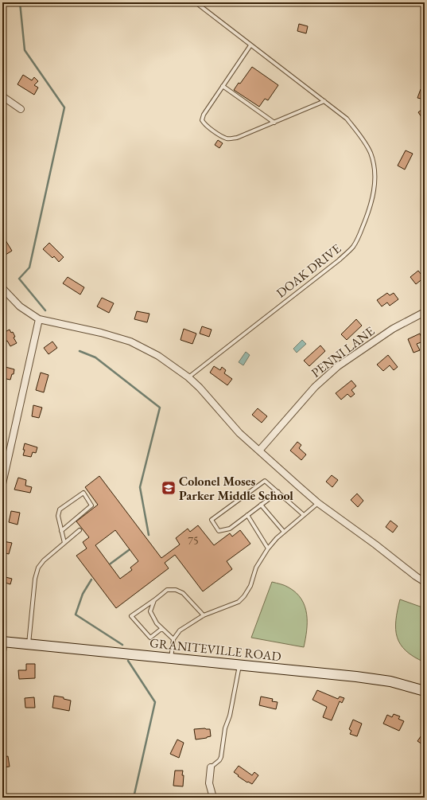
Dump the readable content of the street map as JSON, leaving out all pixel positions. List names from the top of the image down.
{
  "streets": {
    "main road": ["GRANITEVILLE ROAD"],
    "street": ["PENNI LANE"],
    "lane": ["DOAK DRIVE"]
  },
  "places": {
    "school or university": ["Colonel Moses Parker Middle School"]
  },
  "house_numbers": ["75"]
}
